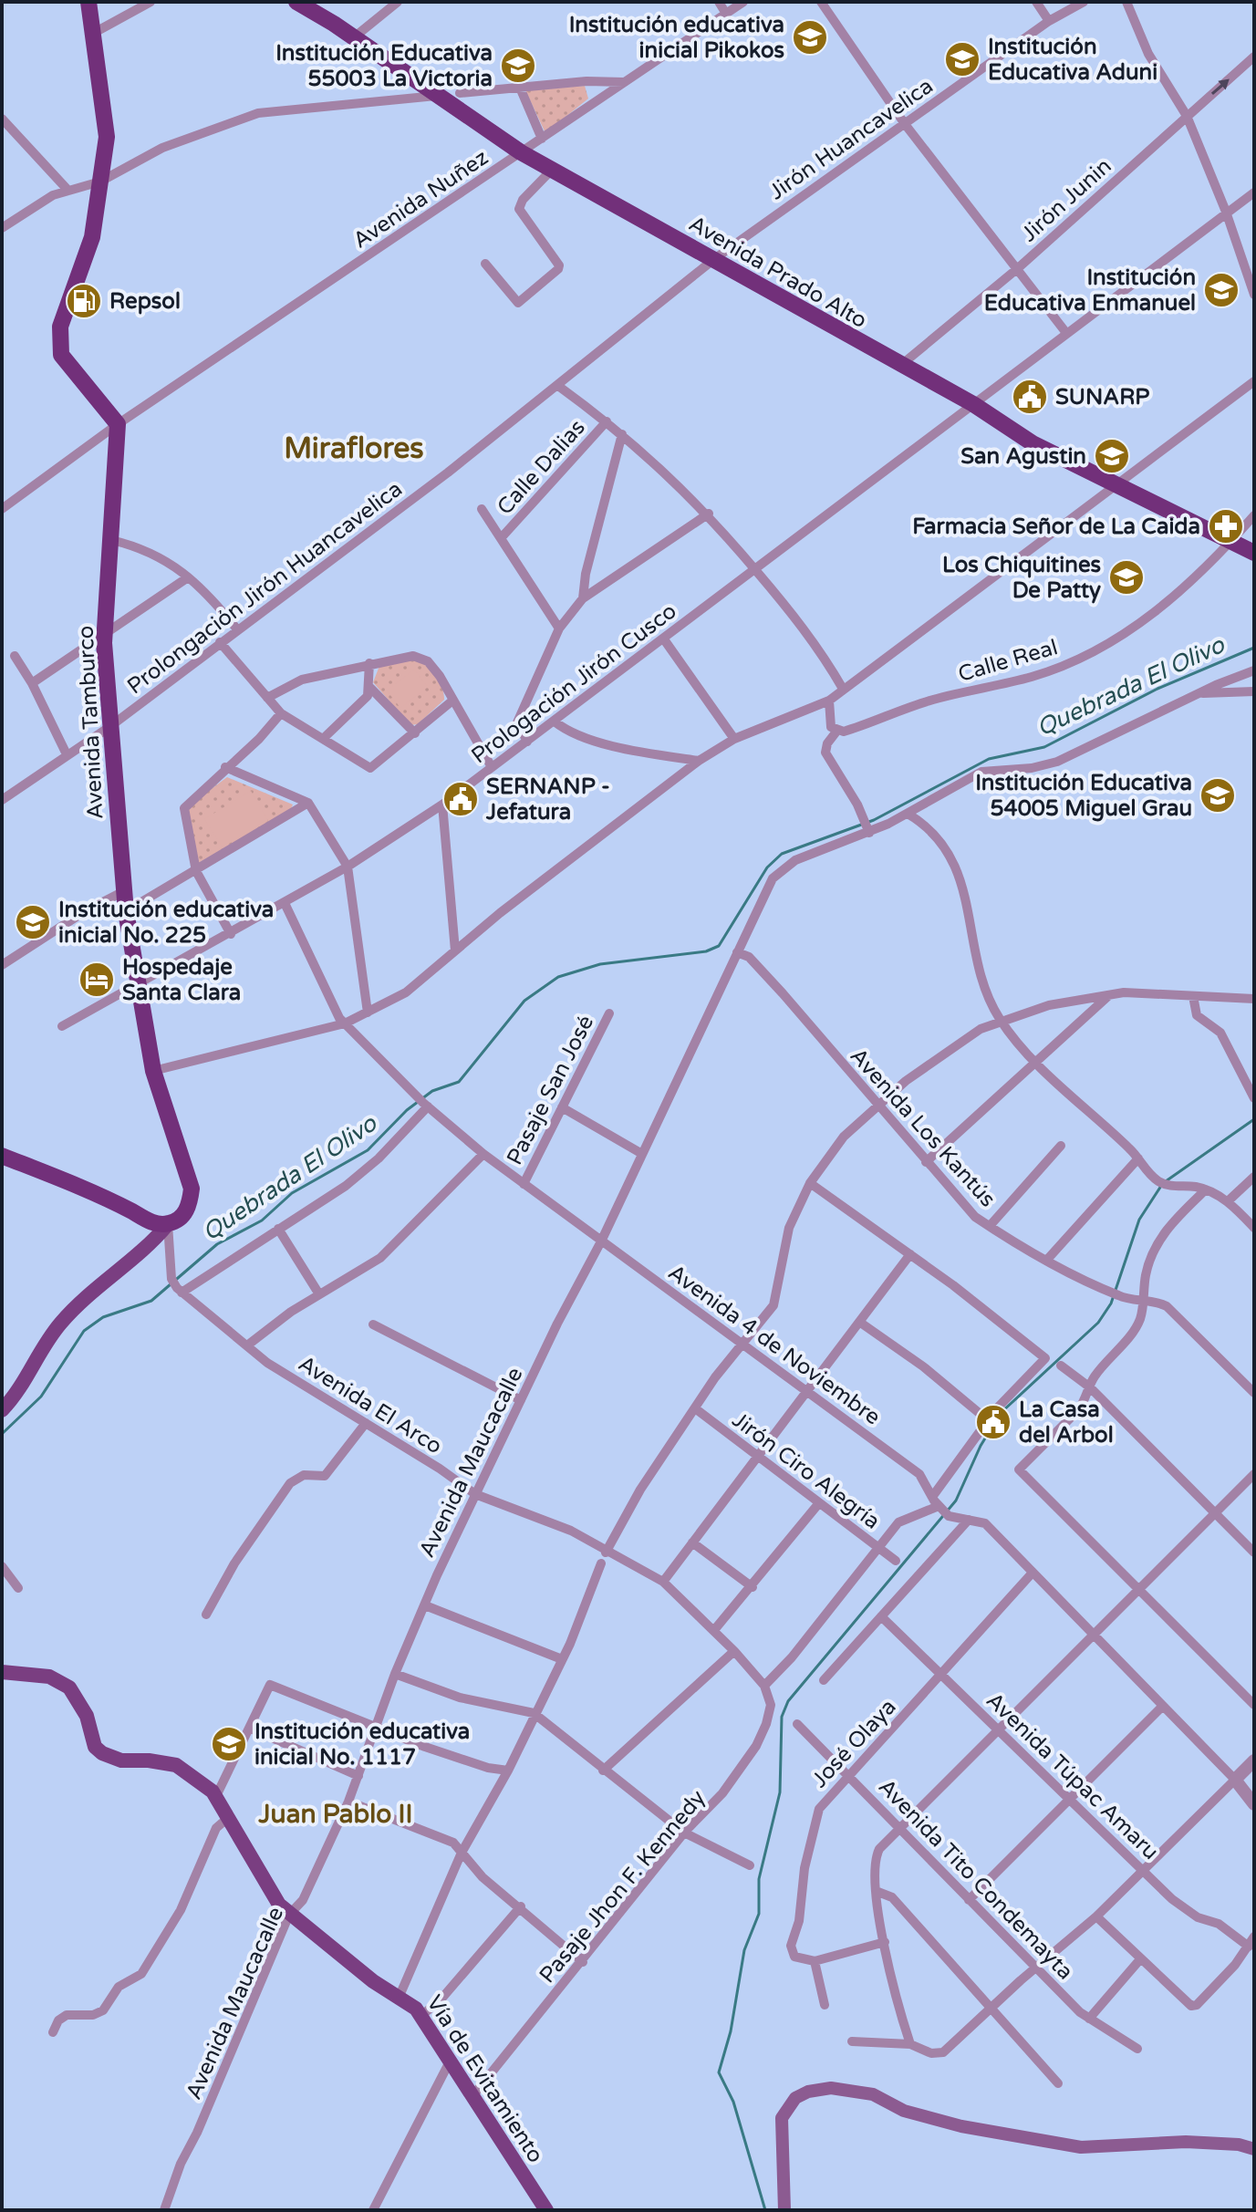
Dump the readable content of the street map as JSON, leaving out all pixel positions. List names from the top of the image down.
{
  "streets": {
    "highway": ["Avenida Prado Alto", "Avenida Tamburco"],
    "main road": ["Vía de Evitamiento"],
    "street": [
      "Jirón Huancavelica",
      "Avenida Nuñez",
      "Jirón Junin",
      "Calle Dalias",
      "Prolongación Jirón Huancavelica",
      "Calle Real",
      "Prologación Jirón Cusco",
      "Pasaje San José",
      "Avenida Los Kantús",
      "Avenida 4 de Noviembre",
      "Avenida El Arco",
      "Avenida Maucacalle",
      "Jirón Ciro Alegría",
      "José Olaya",
      "Avenida Túpac Amaru",
      "Avenida Tito Condemayta",
      "Pasaje Jhon F. Kennedy"
    ]
  },
  "crossings": [
    ["Jirón Huancavelica", "Avenida Prado Alto"],
    ["Jirón Huancavelica", "Prolongación Jirón Huancavelica"],
    ["Avenida Nuñez", "Avenida Prado Alto"],
    ["Avenida Nuñez", "Avenida Tamburco"],
    ["Jirón Junin", "Avenida Prado Alto"],
    ["Avenida Prado Alto", "Prolongación Jirón Huancavelica"],
    ["Avenida Prado Alto", "Calle Real"],
    ["Avenida Prado Alto", "Prologación Jirón Cusco"],
    ["Prolongación Jirón Huancavelica", "Avenida Tamburco"],
    ["Prologación Jirón Cusco", "Avenida Tamburco"],
    ["Prologación Jirón Cusco", "Avenida 4 de Noviembre"],
    ["Pasaje San José", "Avenida 4 de Noviembre"],
    ["Avenida Los Kantús", "Avenida Maucacalle"],
    ["Avenida 4 de Noviembre", "Avenida Maucacalle"],
    ["Avenida 4 de Noviembre", "José Olaya"],
    ["Avenida El Arco", "Avenida Maucacalle"],
    ["Avenida El Arco", "Pasaje Jhon F. Kennedy"],
    ["Avenida Maucacalle", "Vía de Evitamiento"],
    ["José Olaya", "Avenida Túpac Amaru"],
    ["José Olaya", "Avenida Tito Condemayta"],
    ["Pasaje Jhon F. Kennedy", "Vía de Evitamiento"]
  ],
  "districts": ["Miraflores", "Juan Pablo II"],
  "water": ["Quebrada El Olivo"],
  "places": {
    "school or university": [
      "Institución educativa inicial Pikokos",
      "Institución Educativa Aduni",
      "Institución Educativa 55003 La Victoria",
      "Institución Educativa Enmanuel",
      "San Agustin",
      "Los Chiquitines De Patty",
      "Institución Educativa 54005 Miguel Grau",
      "Institución educativa inicial No. 225",
      "Institución educativa inicial No. 1117"
    ],
    "fuel station": ["Repsol"],
    "public building": ["SUNARP", "SERNANP - Jefatura", "La Casa del Arbol"],
    "pharmacy": ["Farmacia Señor de La Caida"],
    "hotel": ["Hospedaje Santa Clara"]
  }
}
